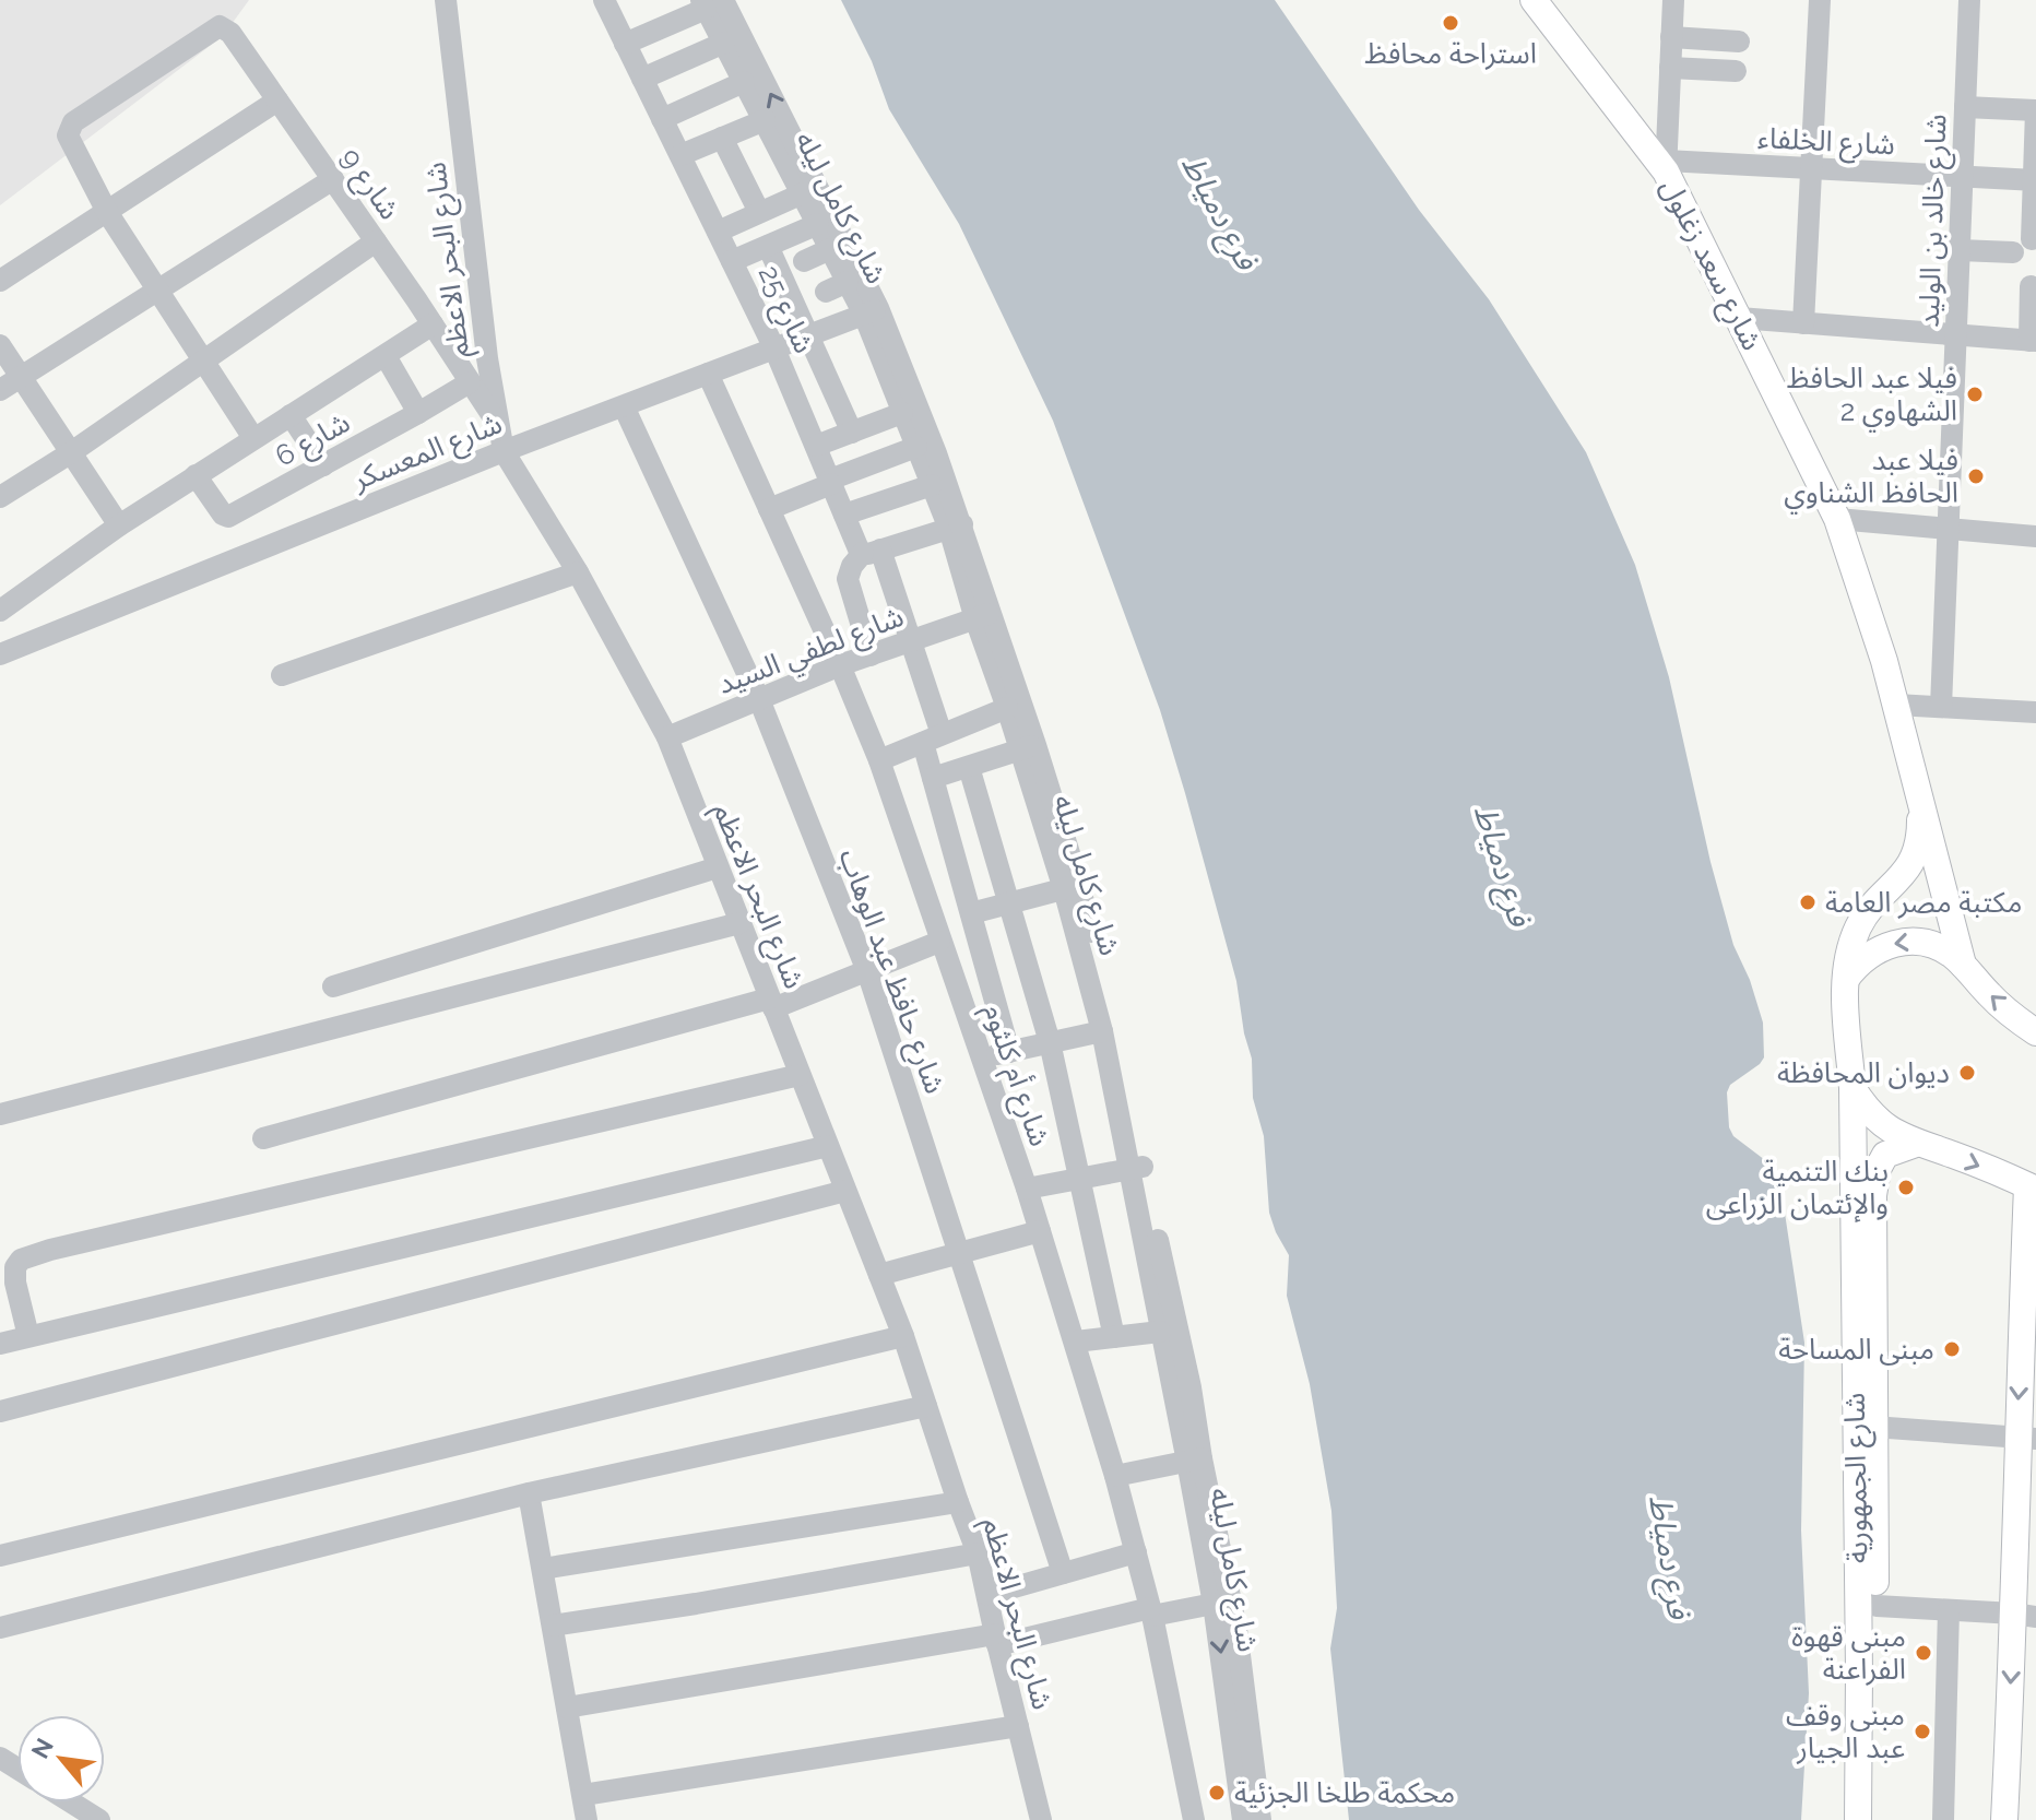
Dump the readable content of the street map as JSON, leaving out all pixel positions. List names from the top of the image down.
{
  "streets": {
    "main road": ["شارع سعد زغلول", "شارع الجمهورية"],
    "street": [
      "شارع الخلفاء",
      "شارع 9",
      "شارع كامل ليله",
      "شارع خالد بن الوليد",
      "شارع البحر الاعظم",
      "شارع 25",
      "شارع 6",
      "شارع المعسكر",
      "شارع لطفي السيد",
      "شارع حافظ عبد الوهاب",
      "شارع أم كلثوم"
    ]
  },
  "crossings": [
    ["شارع الخلفاء", "شارع خالد بن الوليد"],
    ["شارع الخلفاء", "شارع سعد زغلول"],
    ["شارع 9", "شارع البحر الاعظم"],
    ["شارع 9", "شارع 6"],
    ["شارع كامل ليله", "شارع المعسكر"],
    ["شارع كامل ليله", "شارع لطفي السيد"],
    ["شارع البحر الاعظم", "شارع المعسكر"],
    ["شارع البحر الاعظم", "شارع لطفي السيد"],
    ["شارع سعد زغلول", "شارع الجمهورية"],
    ["شارع 25", "شارع المعسكر"],
    ["شارع 25", "شارع لطفي السيد"],
    ["شارع المعسكر", "شارع حافظ عبد الوهاب"],
    ["شارع المعسكر", "شارع أم كلثوم"],
    ["شارع لطفي السيد", "شارع حافظ عبد الوهاب"],
    ["شارع لطفي السيد", "شارع أم كلثوم"]
  ],
  "water": ["فرع دمياط"],
  "places": [
    "استراحة محافظ",
    "فيلا عبد الحافظ الشهاوي 2",
    "فيلا عبد الحافظ الشناوي",
    "مكتبة مصر العامة",
    "ديوان المحافظة",
    "بنك التنمية والإئتمان الزراعى",
    "مبنى المساحة",
    "مبنى قهوة الفراعنة",
    "مبنى وقف عبد الجيار",
    "محكمة طلخا الجزئية"
  ],
  "north": "top left"
}
